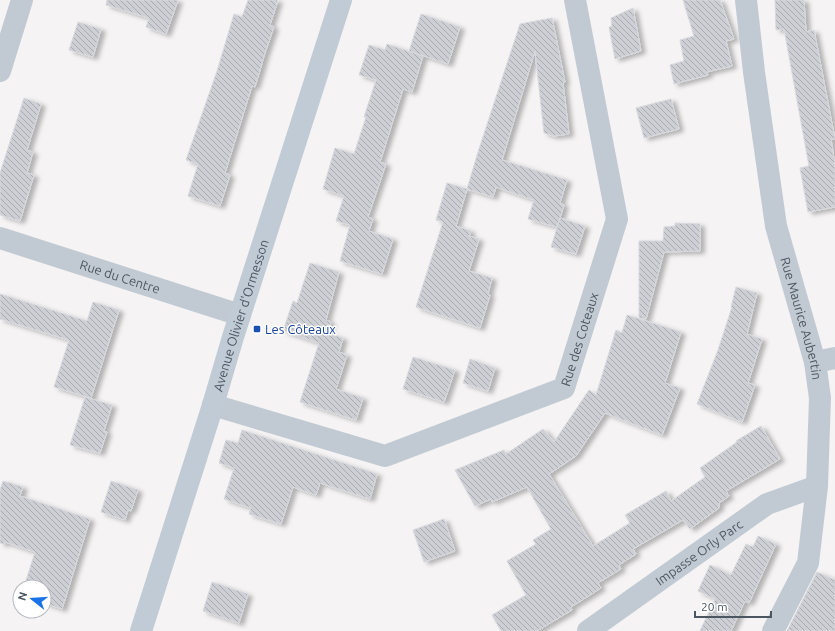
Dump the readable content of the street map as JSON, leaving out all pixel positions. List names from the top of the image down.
{
  "streets": {
    "main road": ["Avenue Olivier d'Ormesson"],
    "street": [
      "Rue du Centre",
      "Rue Maurice Aubertin",
      "Rue des Coteaux",
      "Impasse Orly Parc"
    ]
  },
  "crossings": [
    ["Rue du Centre", "Avenue Olivier d'Ormesson"],
    ["Avenue Olivier d'Ormesson", "Rue des Coteaux"],
    ["Rue Maurice Aubertin", "Impasse Orly Parc"]
  ],
  "places": {
    "transit": ["Les Côteaux"]
  },
  "scale_bar": "20 m",
  "north": "left"
}
